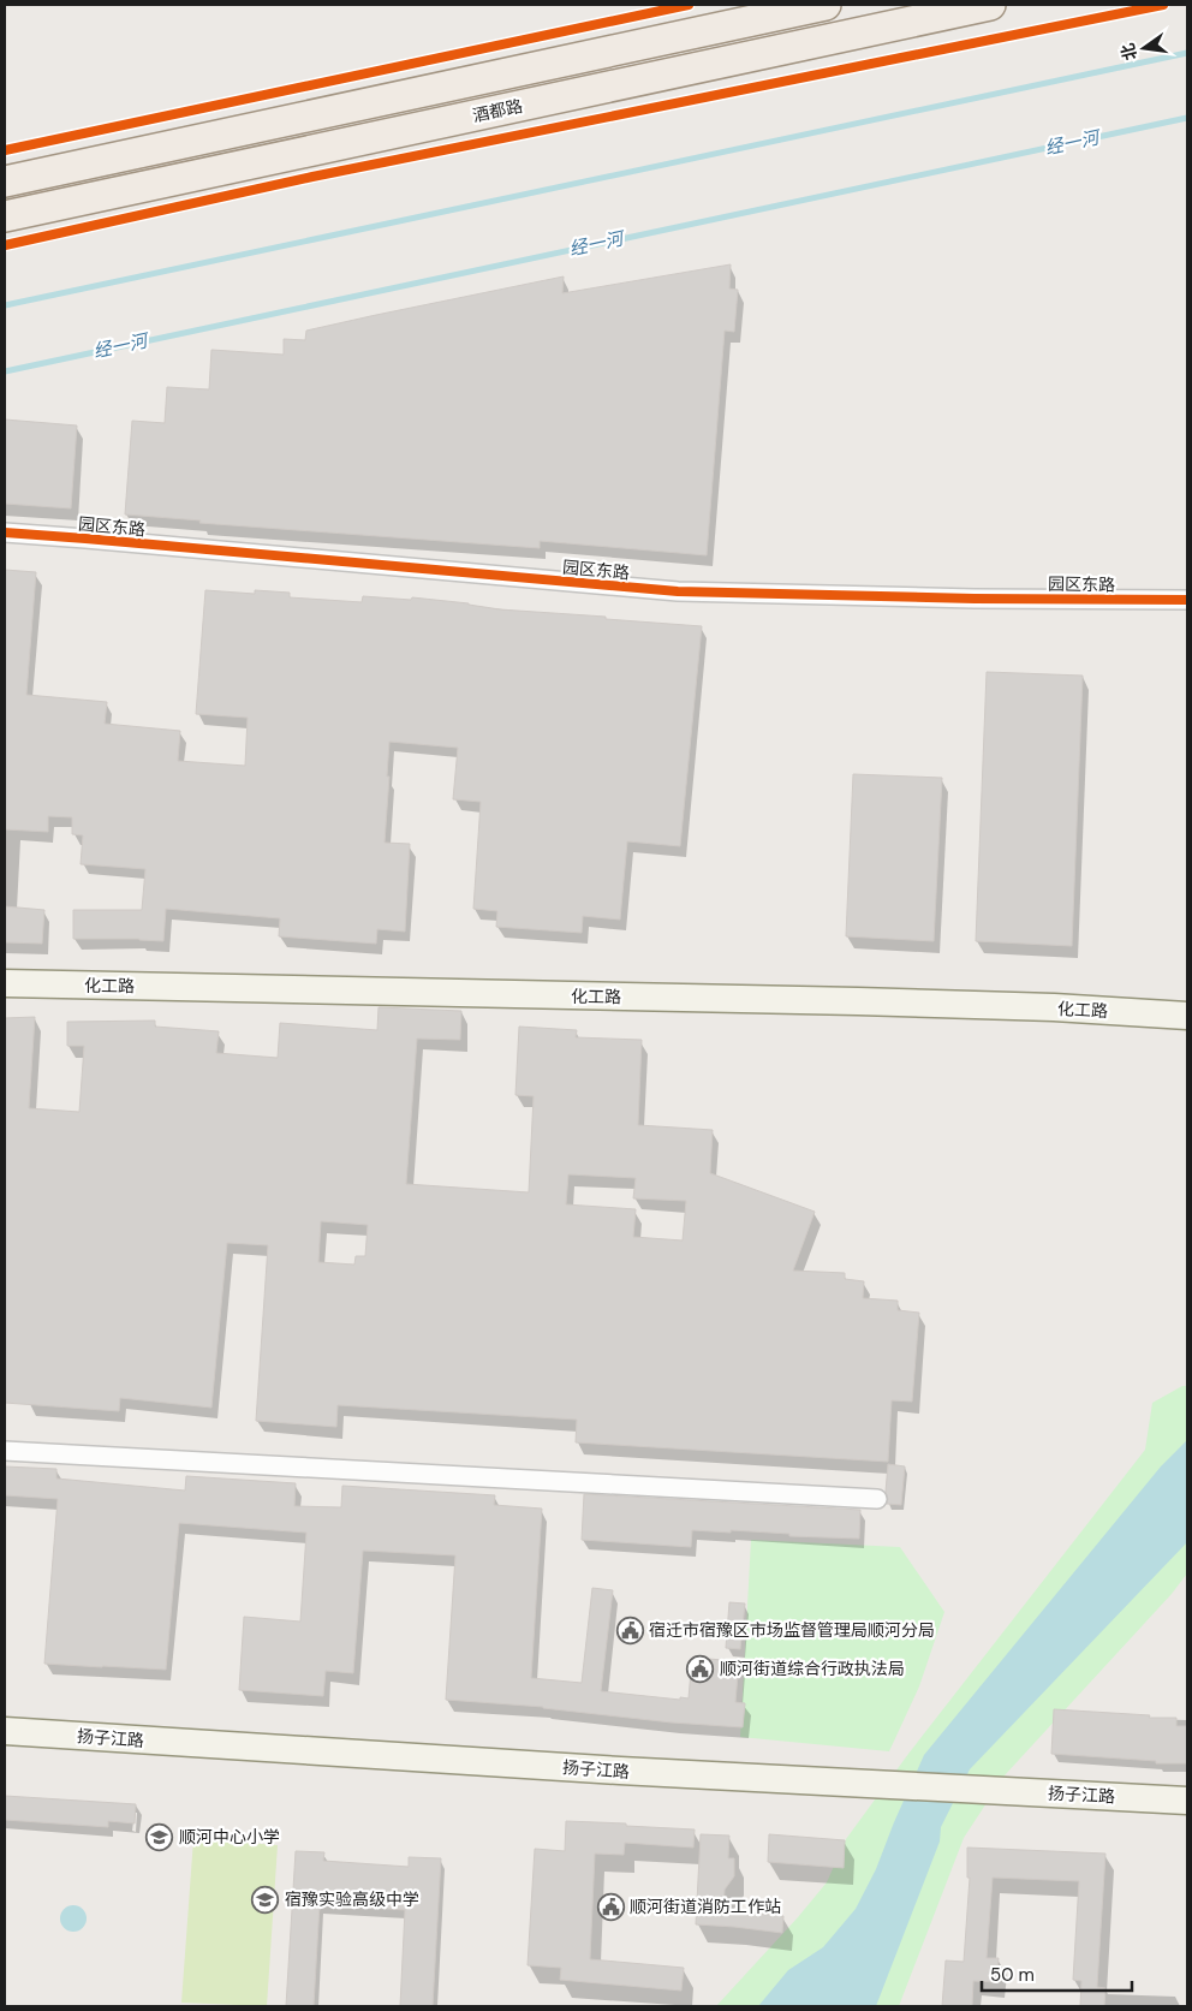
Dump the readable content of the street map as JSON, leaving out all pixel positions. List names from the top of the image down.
{
  "streets": {
    "main road": ["酒都路"],
    "street": ["园区东路", "化工路", "扬子江路"]
  },
  "water": ["经一河"],
  "places": {
    "public building": ["宿迁市宿豫区市场监督管理局顺河分局", "顺河街道综合行政执法局", "顺河街道消防工作站"],
    "school or university": ["顺河中心小学", "宿豫实验高级中学"]
  },
  "scale_bar": "50 m",
  "north": "left"
}
